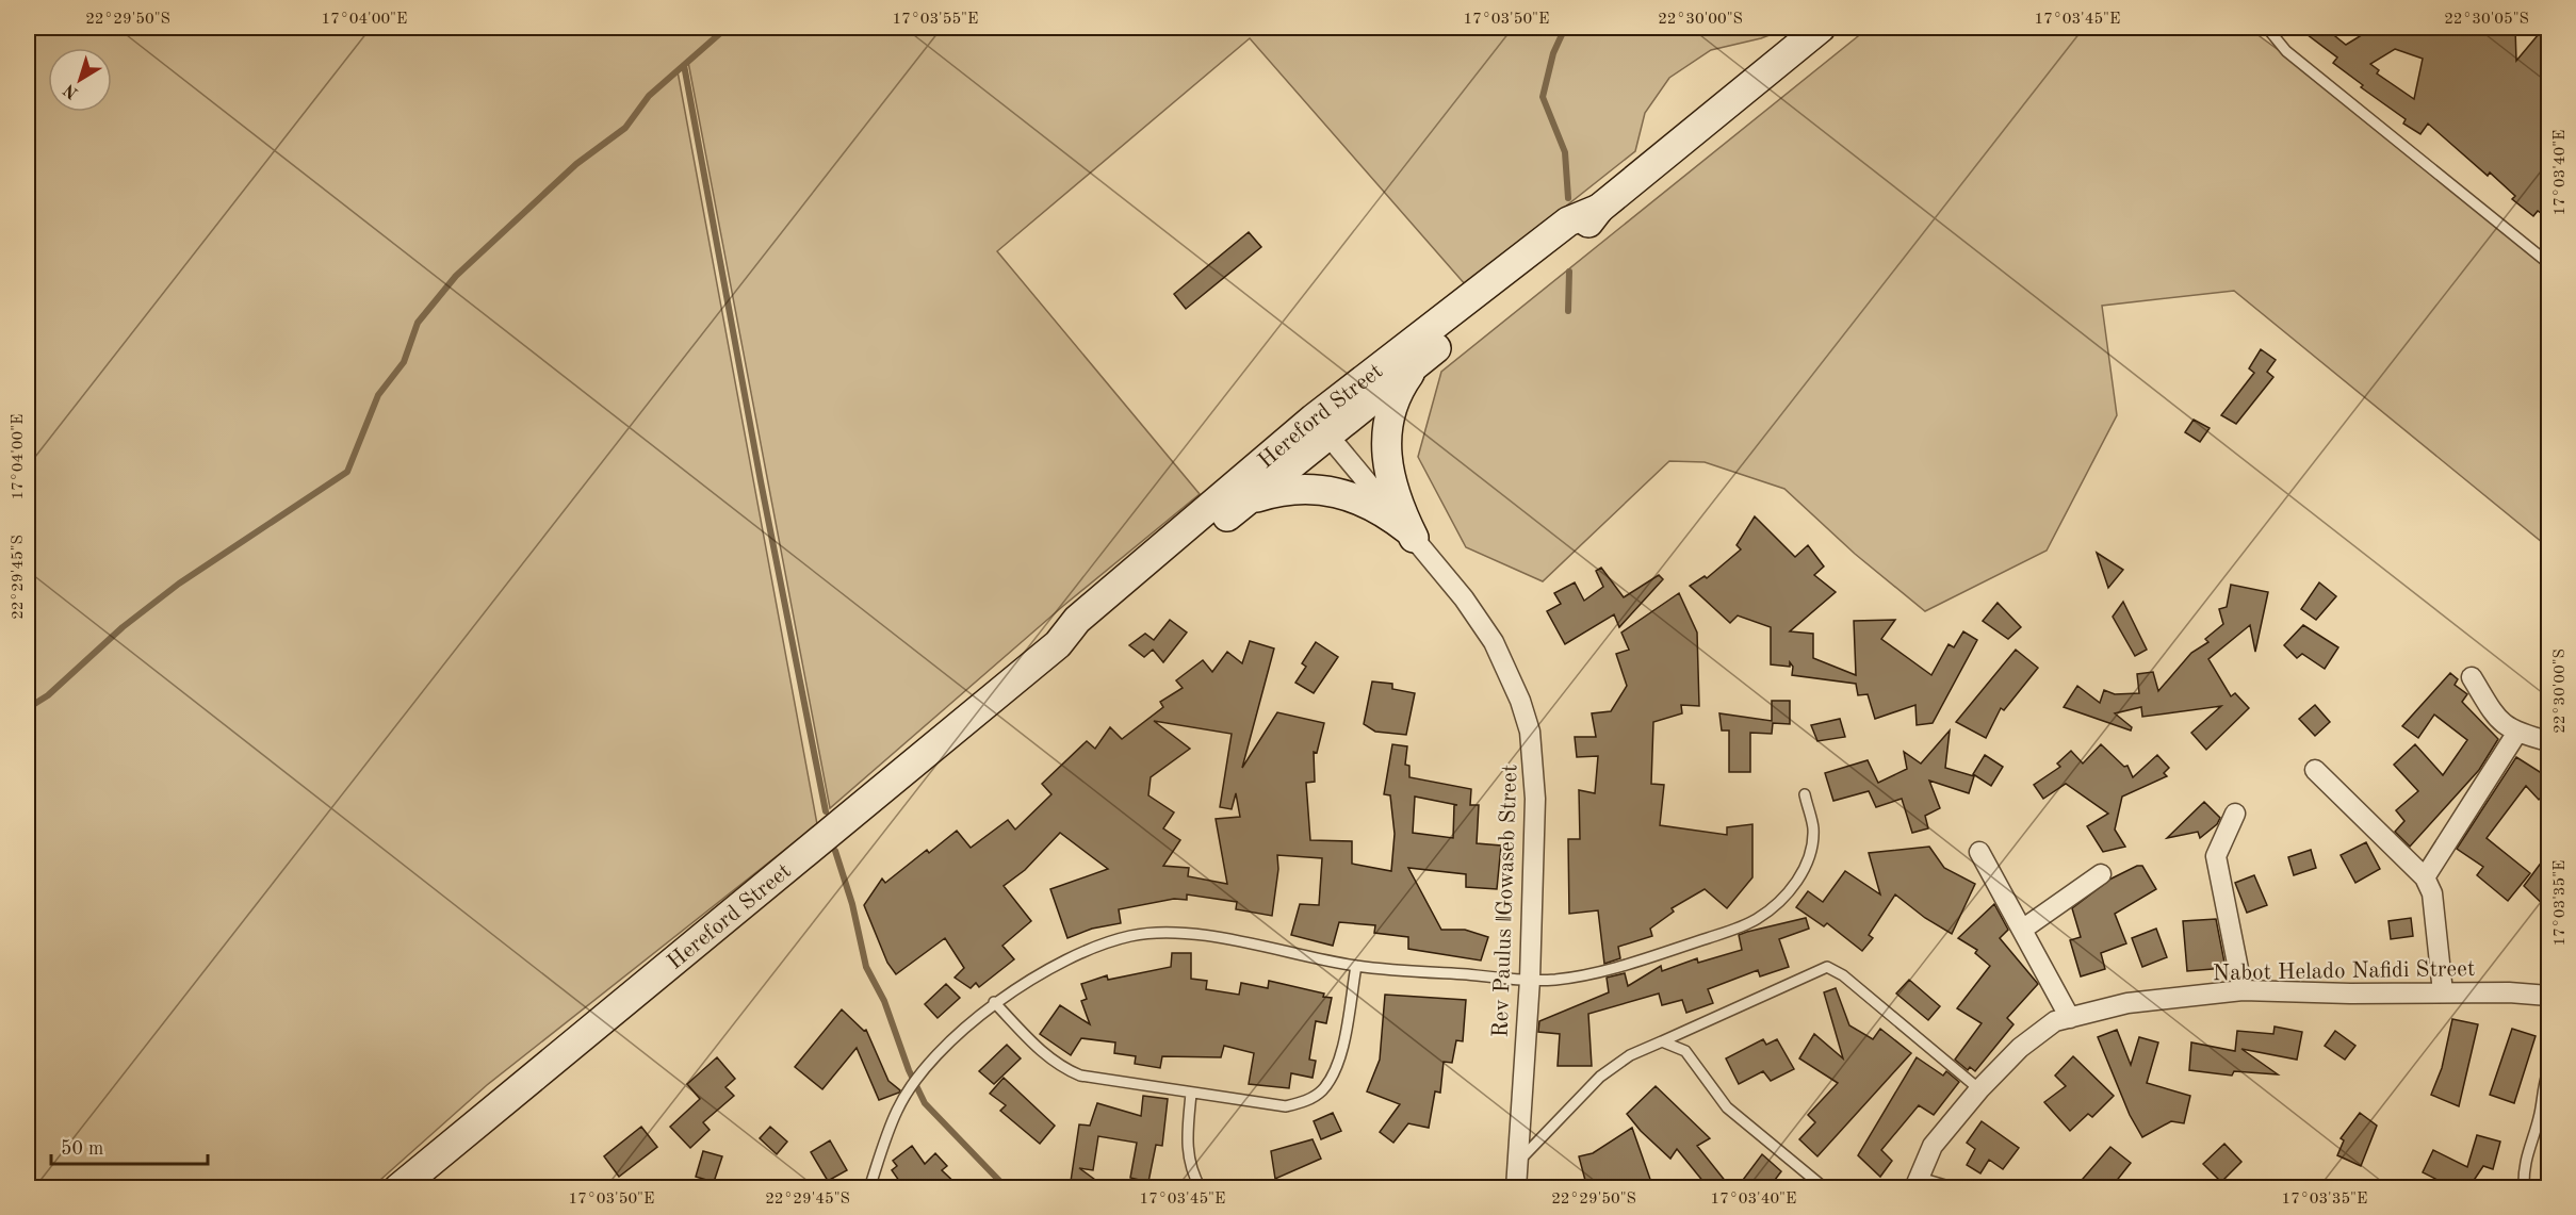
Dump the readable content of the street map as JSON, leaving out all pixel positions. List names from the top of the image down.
{
  "streets": {
    "main road": ["Hereford Street"],
    "street": ["Rev Paulus ǁGowaseb Street", "Nabot Helado Nafidi Street"]
  },
  "crossings": [
    ["Hereford Street", "Rev Paulus ǁGowaseb Street"]
  ],
  "scale_bar": "50 m",
  "north": "bottom left",
  "coordinates": [
    "22°29'50\"S",
    "17°04'00\"E",
    "17°03'55\"E",
    "17°03'50\"E",
    "22°30'00\"S",
    "17°03'45\"E",
    "22°30'05\"S",
    "17°03'40\"E",
    "22°29'45\"S",
    "17°03'35\"E"
  ]
}
